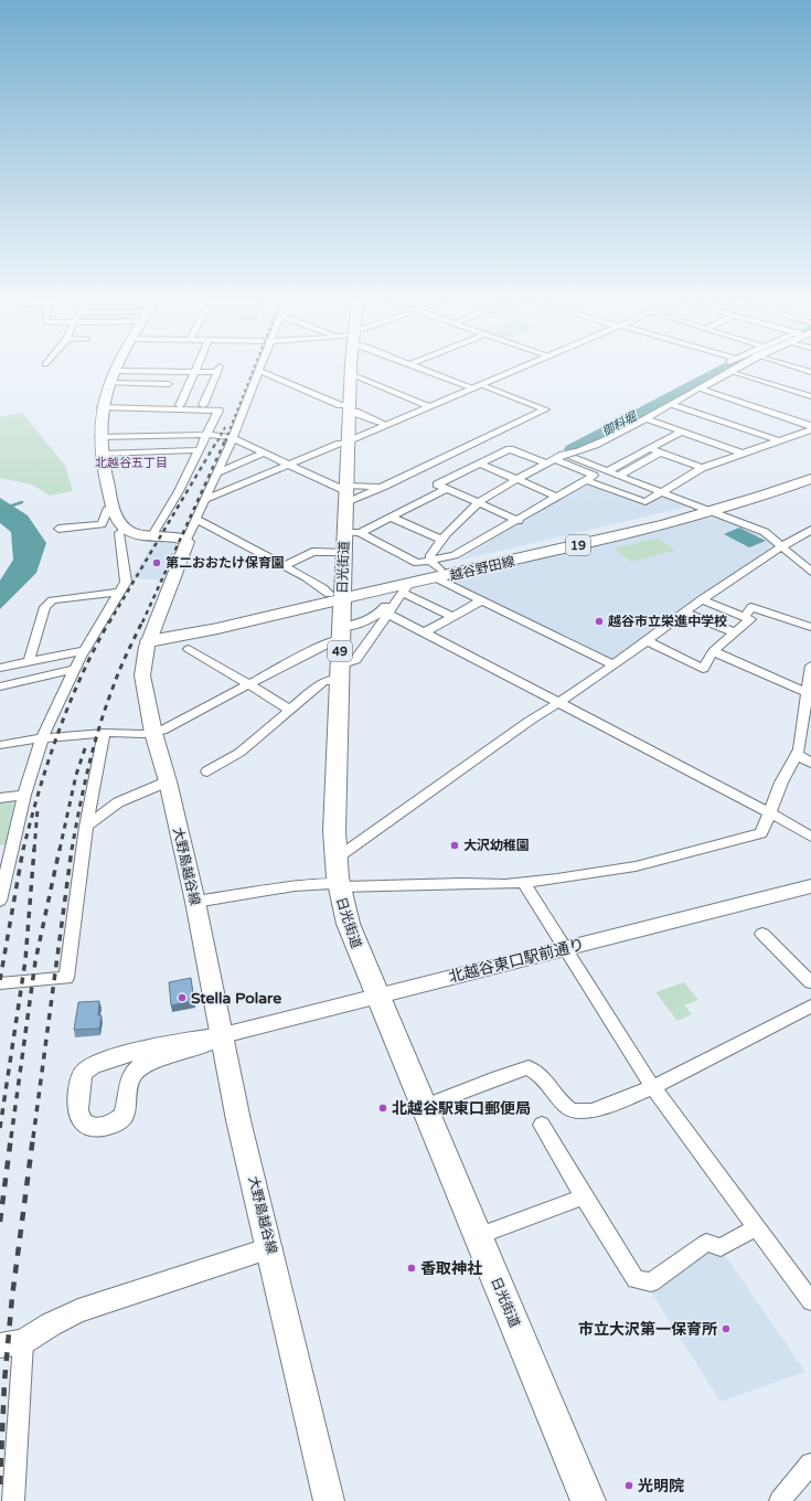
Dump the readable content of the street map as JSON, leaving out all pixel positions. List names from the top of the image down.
{
  "streets": {
    "main road": [
      "19",
      "日光街道",
      "越谷野田線",
      "49",
      "大野島越谷線"
    ],
    "street": ["北越谷東口駅前通り"]
  },
  "crossings": [
    ["日光街道", "越谷野田線"],
    ["日光街道", "北越谷東口駅前通り"],
    ["越谷野田線", "大野島越谷線"],
    ["大野島越谷線", "北越谷東口駅前通り"]
  ],
  "districts": ["北越谷五丁目"],
  "water": ["御料堀"],
  "places": [
    "第二おおたけ保育園",
    "越谷市立栄進中学校",
    "大沢幼稚園",
    "Stella Polare",
    "北越谷駅東口郵便局",
    "香取神社",
    "市立大沢第一保育所",
    "光明院"
  ]
}
